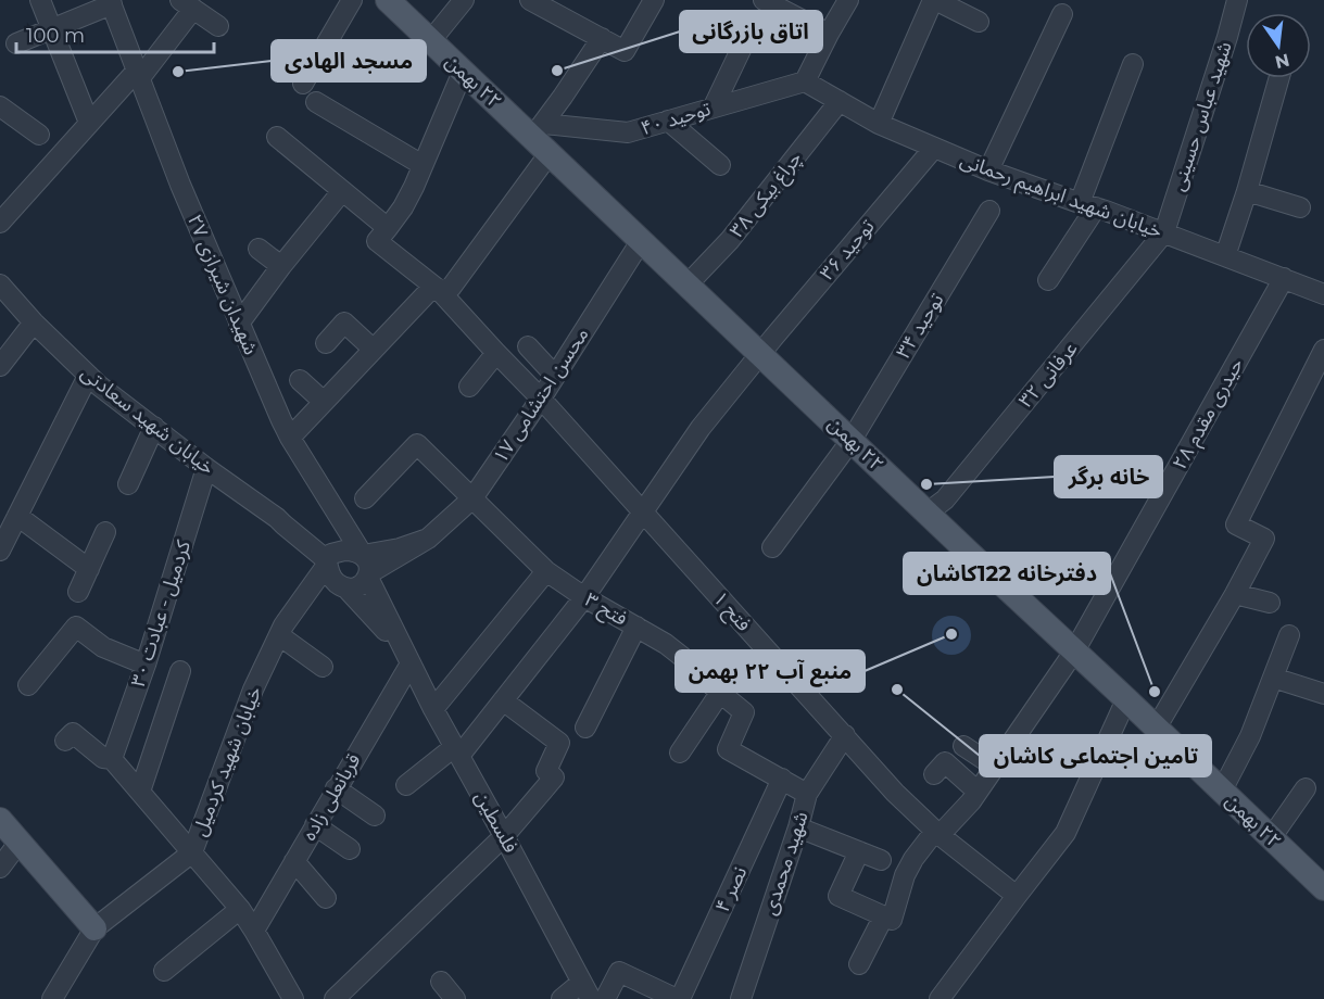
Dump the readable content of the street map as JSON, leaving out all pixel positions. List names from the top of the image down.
{
  "streets": {
    "main road": ["٢٢ بهمن"],
    "street": [
      "شهید عباس حسینی",
      "توحید ۴۰",
      "چراغ بیکی ۳۸",
      "خیابان شهید ابراهیم رحمانی",
      "توحید ۳۶",
      "شهیدان شیرازی ۲۷",
      "توحید ۳۴",
      "عرفانی ۳۲",
      "محسن احتشامی ۱۷",
      "حیدری مقدم ۲۸",
      "خیابان شهید سعادتی",
      "فتح ۳",
      "فتح ۱",
      "کردمیل - عبادت ۳۰",
      "خیابان شهید کردمیل",
      "قربانعلی زاده",
      "فلسطین",
      "شهید محمدی",
      "نصر ۴"
    ]
  },
  "crossings": [
    ["٢٢ بهمن", "توحید ۴۰"],
    ["٢٢ بهمن", "چراغ بیکی ۳۸"],
    ["٢٢ بهمن", "توحید ۳۶"],
    ["٢٢ بهمن", "توحید ۳۴"],
    ["٢٢ بهمن", "عرفانی ۳۲"],
    ["٢٢ بهمن", "محسن احتشامی ۱۷"],
    ["٢٢ بهمن", "حیدری مقدم ۲۸"],
    ["شهید عباس حسینی", "خیابان شهید ابراهیم رحمانی"],
    ["شهید عباس حسینی", "عرفانی ۳۲"],
    ["توحید ۴۰", "خیابان شهید ابراهیم رحمانی"],
    ["چراغ بیکی ۳۸", "خیابان شهید ابراهیم رحمانی"],
    ["خیابان شهید ابراهیم رحمانی", "توحید ۳۶"],
    ["خیابان شهید ابراهیم رحمانی", "عرفانی ۳۲"],
    ["خیابان شهید ابراهیم رحمانی", "حیدری مقدم ۲۸"],
    ["توحید ۳۶", "فتح ۳"],
    ["توحید ۳۶", "فتح ۱"],
    ["توحید ۳۶", "فلسطین"],
    ["شهیدان شیرازی ۲۷", "محسن احتشامی ۱۷"],
    ["شهیدان شیرازی ۲۷", "خیابان شهید سعادتی"],
    ["شهیدان شیرازی ۲۷", "قربانعلی زاده"],
    ["شهیدان شیرازی ۲۷", "فلسطین"],
    ["محسن احتشامی ۱۷", "خیابان شهید سعادتی"],
    ["محسن احتشامی ۱۷", "فتح ۳"],
    ["محسن احتشامی ۱۷", "فتح ۱"],
    ["حیدری مقدم ۲۸", "فتح ۱"],
    ["خیابان شهید سعادتی", "کردمیل - عبادت ۳۰"],
    ["فتح ۳", "نصر ۴"],
    ["فتح ۱", "شهید محمدی"],
    ["قربانعلی زاده", "فلسطین"]
  ],
  "places": [
    "اتاق بازرگانی",
    "مسجد الهادی",
    "خانه برگر",
    "منبع آب ۲۲ بهمن",
    "تامین اجتماعی کاشان",
    "دفترخانه 122کاشان"
  ],
  "scale_bar": "100 m",
  "north": "bottom"
}
